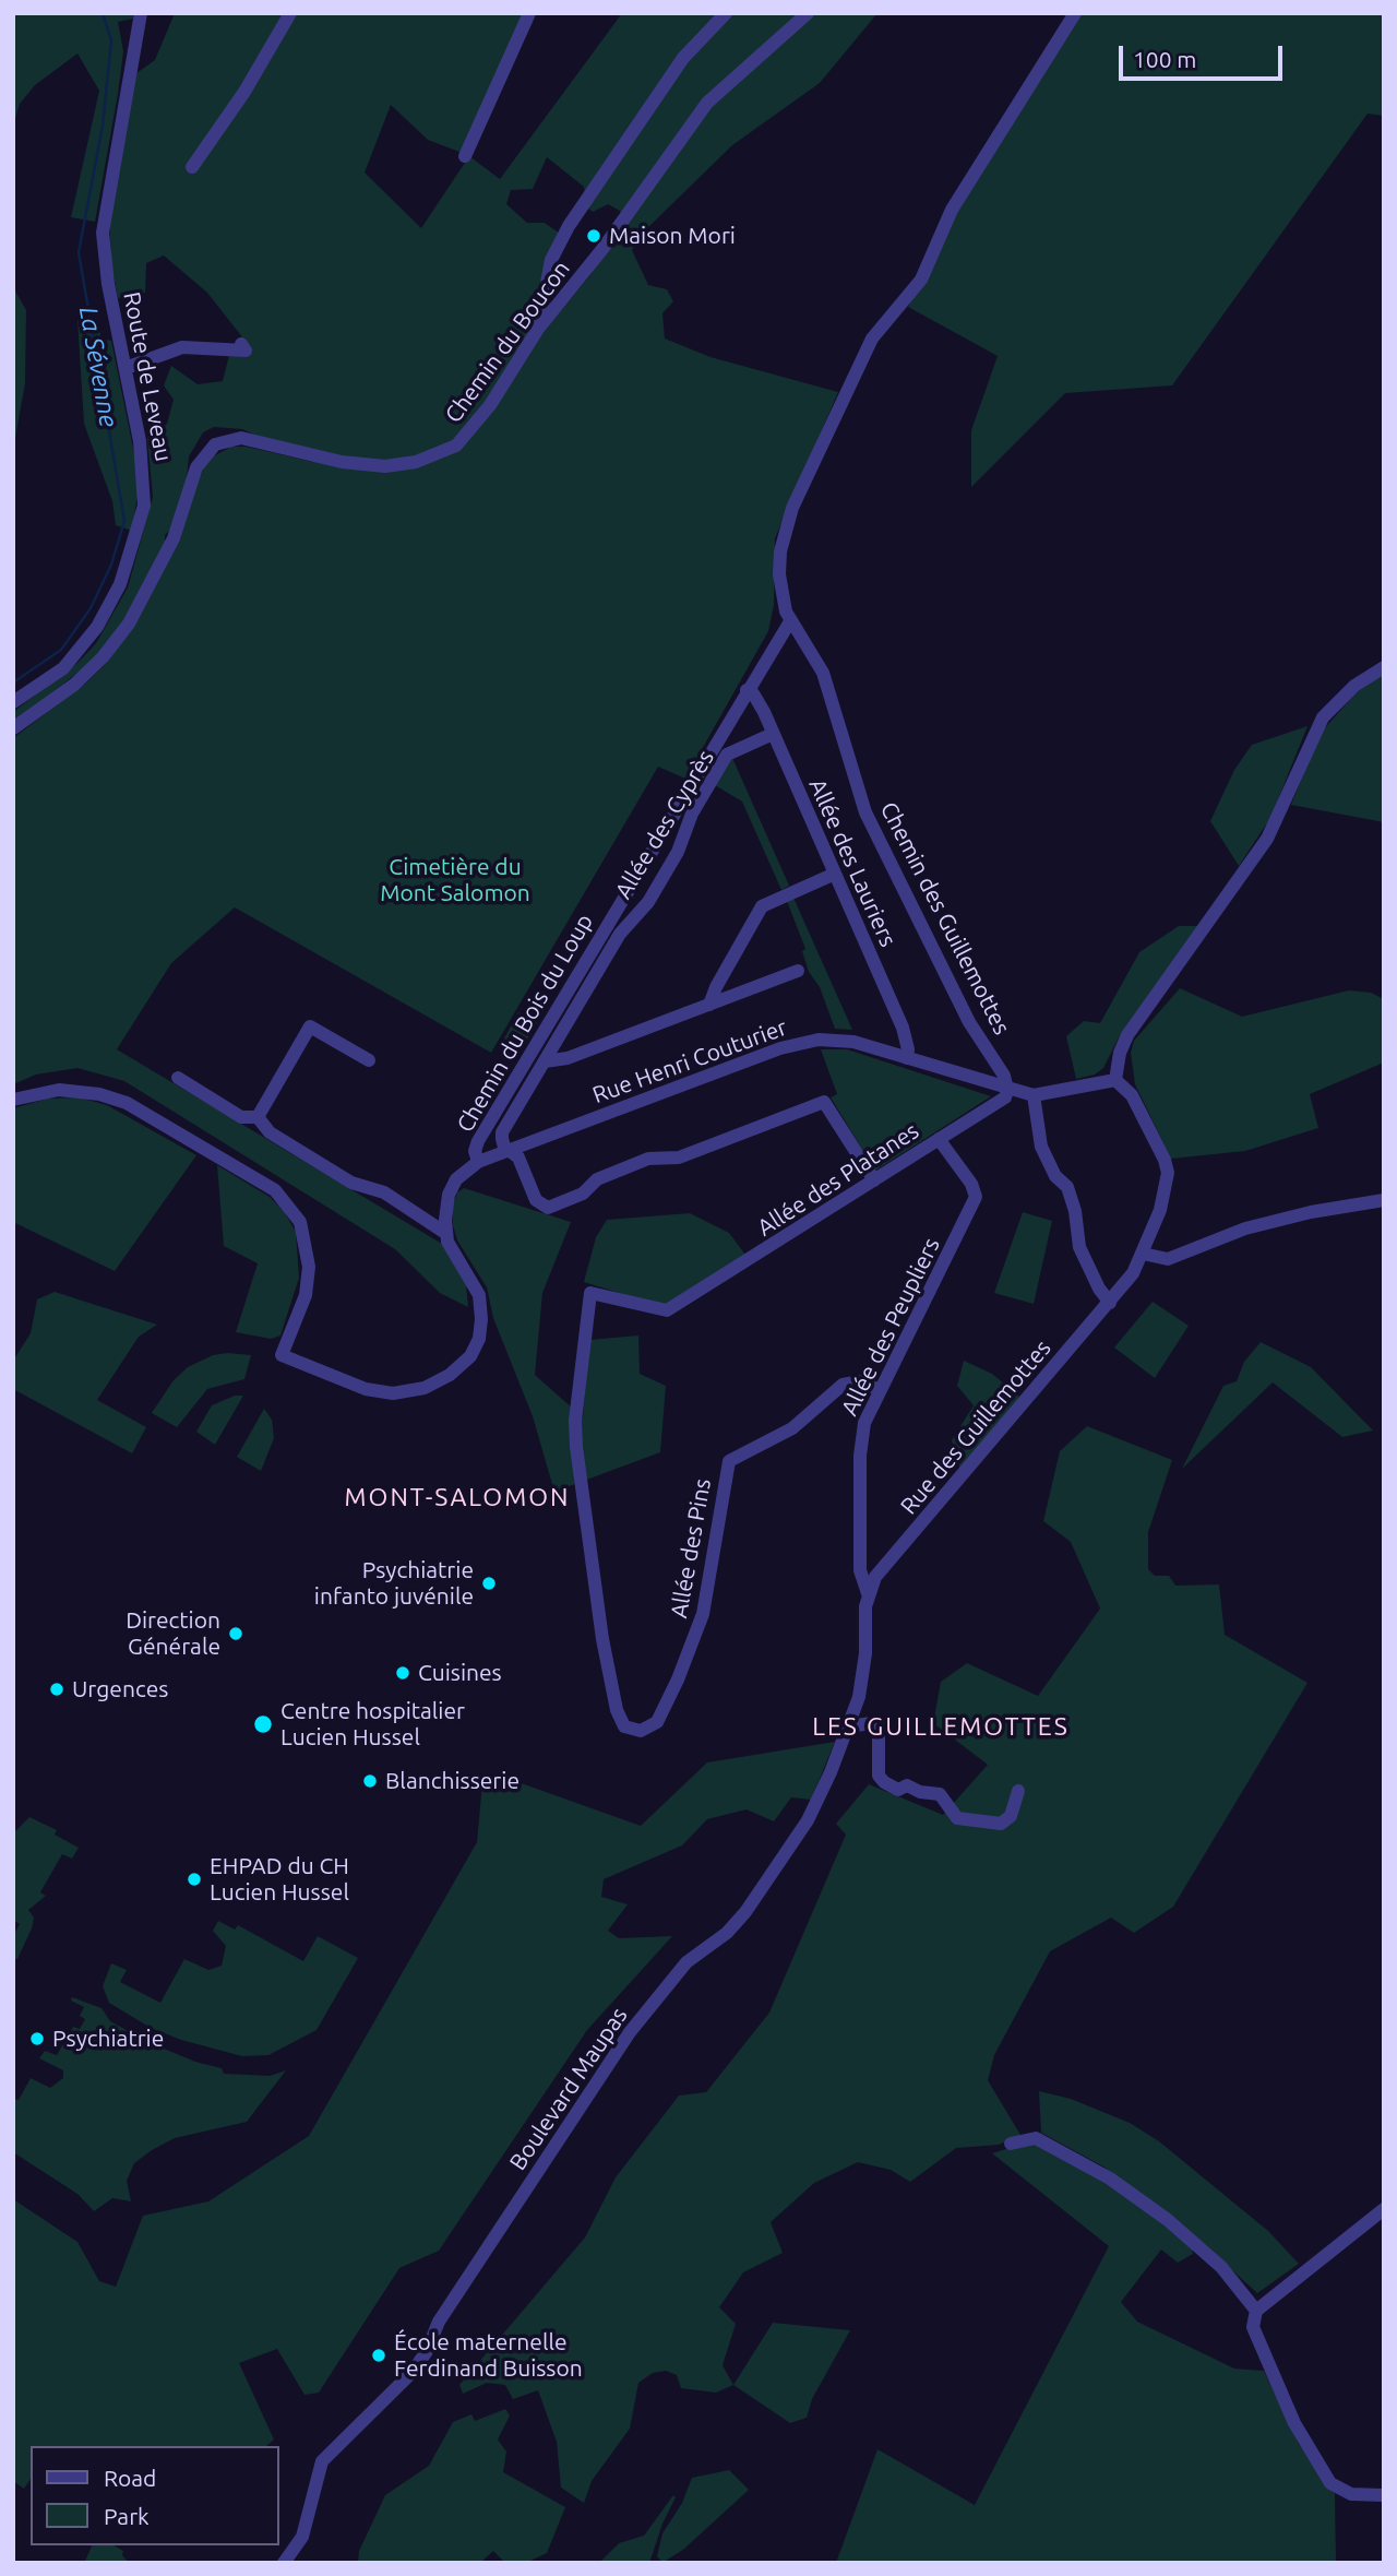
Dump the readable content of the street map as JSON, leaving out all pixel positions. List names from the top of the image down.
{
  "streets": {
    "street": [
      "Chemin du Boucon",
      "Route de Leveau",
      "Allée des Cyprès",
      "Allée des Lauriers",
      "Chemin des Guillemottes",
      "Chemin du Bois du Loup",
      "Rue Henri Couturier",
      "Allée des Platanes",
      "Allée des Peupliers",
      "Rue des Guillemottes",
      "Allée des Pins",
      "Boulevard Maupas"
    ]
  },
  "crossings": [
    ["Allée des Cyprès", "Allée des Lauriers"],
    ["Allée des Cyprès", "Rue Henri Couturier"],
    ["Allée des Lauriers", "Chemin du Bois du Loup"],
    ["Allée des Lauriers", "Rue Henri Couturier"],
    ["Chemin des Guillemottes", "Chemin du Bois du Loup"],
    ["Chemin des Guillemottes", "Rue Henri Couturier"],
    ["Chemin des Guillemottes", "Allée des Platanes"],
    ["Chemin du Bois du Loup", "Rue Henri Couturier"],
    ["Rue Henri Couturier", "Allée des Platanes"],
    ["Allée des Platanes", "Allée des Peupliers"],
    ["Allée des Platanes", "Allée des Pins"],
    ["Allée des Peupliers", "Rue des Guillemottes"],
    ["Allée des Peupliers", "Allée des Pins"]
  ],
  "districts": ["MONT-SALOMON", "LES GUILLEMOTTES"],
  "water": ["La Sévenne"],
  "parks": ["Cimetière du Mont Salomon"],
  "places": [
    "Maison Mori",
    "Psychiatrie infanto juvénile",
    "Direction Générale",
    "Cuisines",
    "Urgences",
    "Centre hospitalier Lucien Hussel",
    "Blanchisserie",
    "EHPAD du CH Lucien Hussel",
    "Psychiatrie",
    "École maternelle Ferdinand Buisson"
  ],
  "legend": ["Road", "Park"],
  "scale_bar": "100 m"
}
